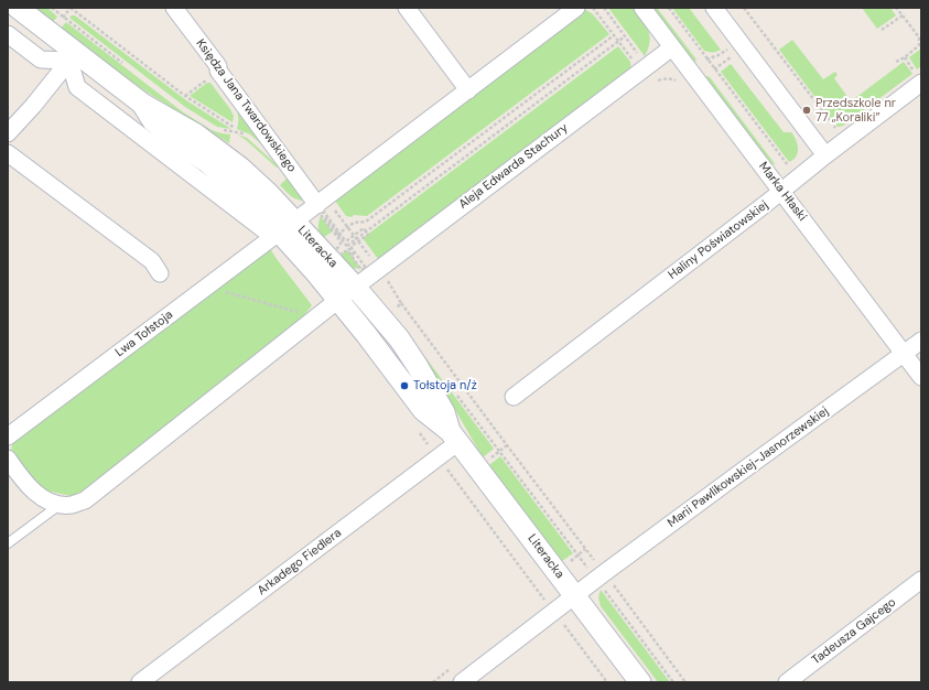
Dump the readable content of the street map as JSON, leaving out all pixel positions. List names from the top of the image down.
{
  "streets": {
    "street": [
      "Księdza Jana Twardowskiego",
      "Aleja Edwarda Stachury",
      "Marka Hłaski",
      "Haliny Poświatowskiej",
      "Literacka",
      "Lwa Tołstoja",
      "Marii Pawlikowskiej-Jasnorzewskiej",
      "Arkadego Fiedlera",
      "Tadeusza Gajcego"
    ]
  },
  "crossings": [
    ["Aleja Edwarda Stachury", "Marka Hłaski"],
    ["Aleja Edwarda Stachury", "Literacka"],
    ["Marka Hłaski", "Haliny Poświatowskiej"],
    ["Marka Hłaski", "Marii Pawlikowskiej-Jasnorzewskiej"],
    ["Literacka", "Lwa Tołstoja"],
    ["Literacka", "Marii Pawlikowskiej-Jasnorzewskiej"],
    ["Literacka", "Arkadego Fiedlera"]
  ],
  "places": ["Przedszkole nr 77 „Koraliki”", "Tołstoja n/ż"]
}
